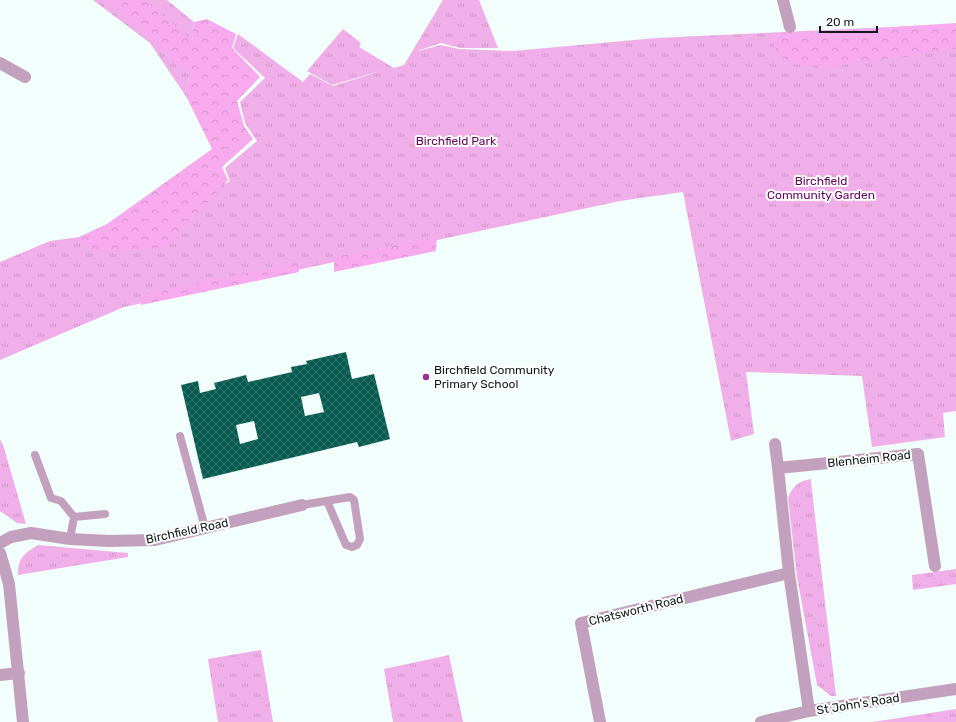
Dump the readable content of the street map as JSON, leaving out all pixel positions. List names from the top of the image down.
{
  "streets": {
    "street": [
      "Blenheim Road",
      "Birchfield Road",
      "Chatsworth Road",
      "St John's Road"
    ]
  },
  "parks": ["Birchfield Park", "Birchfield Community Garden"],
  "places": ["Birchfield Community Primary School"],
  "scale_bar": "20 m"
}
